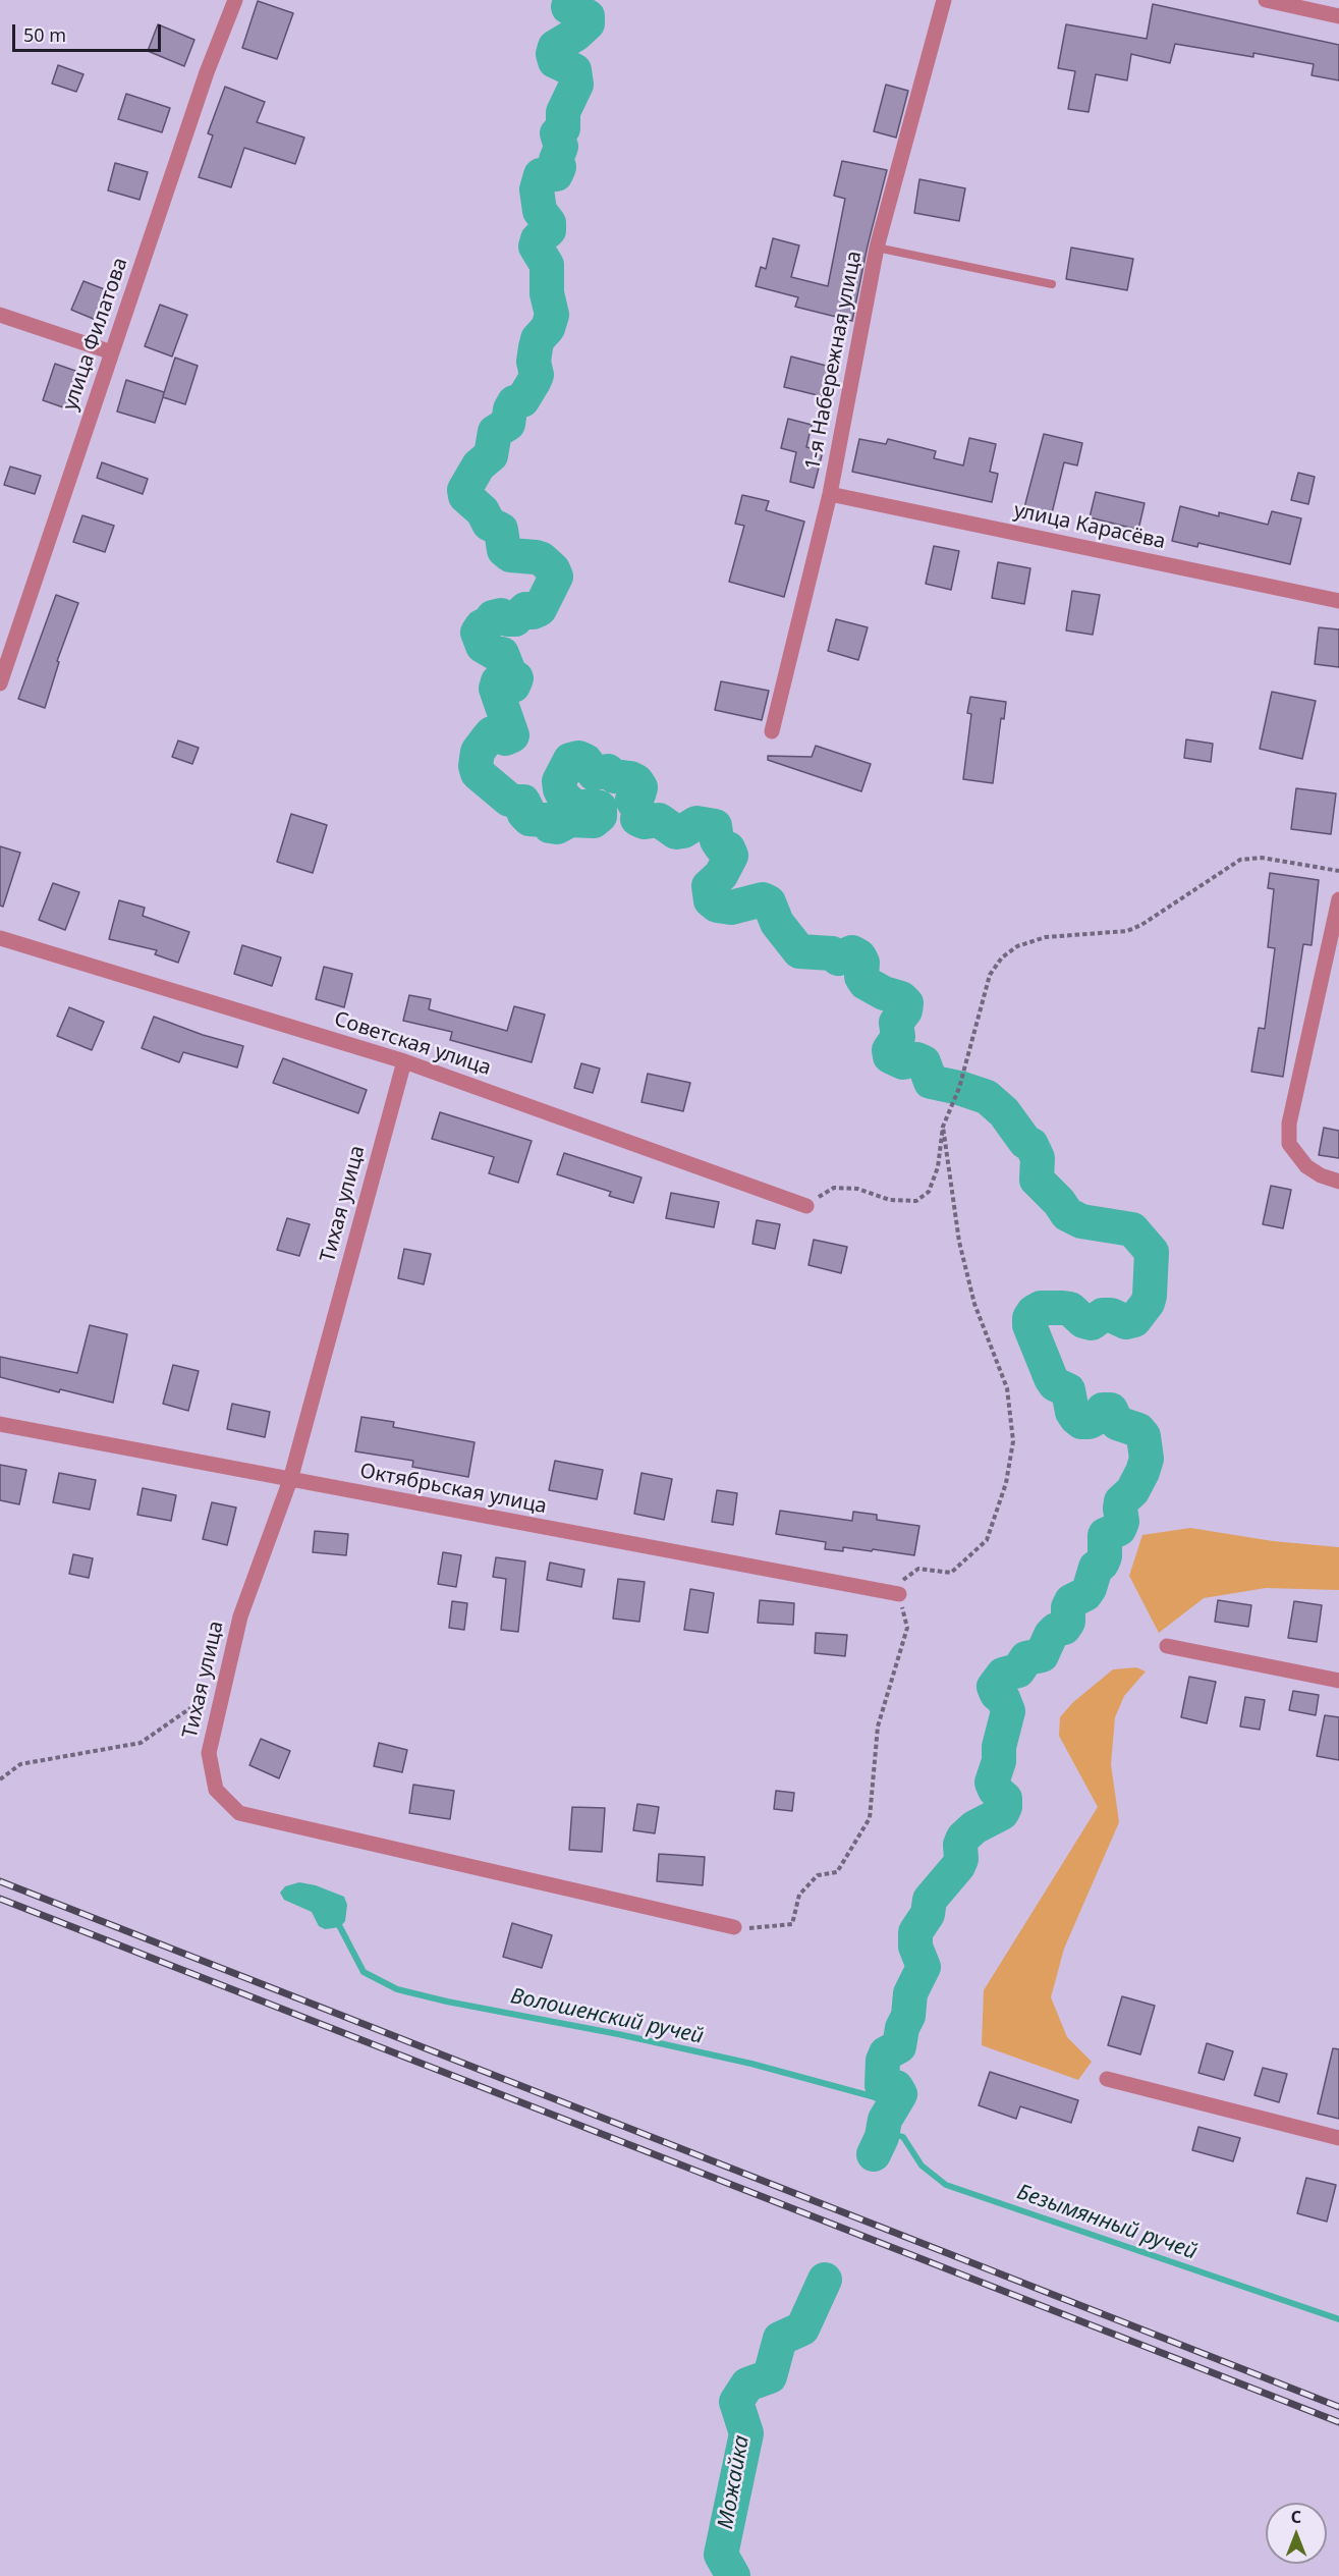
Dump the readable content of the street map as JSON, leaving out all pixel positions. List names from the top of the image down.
{
  "streets": {
    "street": [
      "улица Филатова",
      "1-я Набережная улица",
      "улица Карасёва",
      "Советская улица",
      "Тихая улица",
      "Октябрьская улица"
    ]
  },
  "crossings": [
    ["1-я Набережная улица", "улица Карасёва"],
    ["Советская улица", "Тихая улица"],
    ["Тихая улица", "Октябрьская улица"]
  ],
  "water": ["Волошенский ручей", "Безымянный ручей", "Можайка"],
  "scale_bar": "50 m",
  "north": "top"
}
